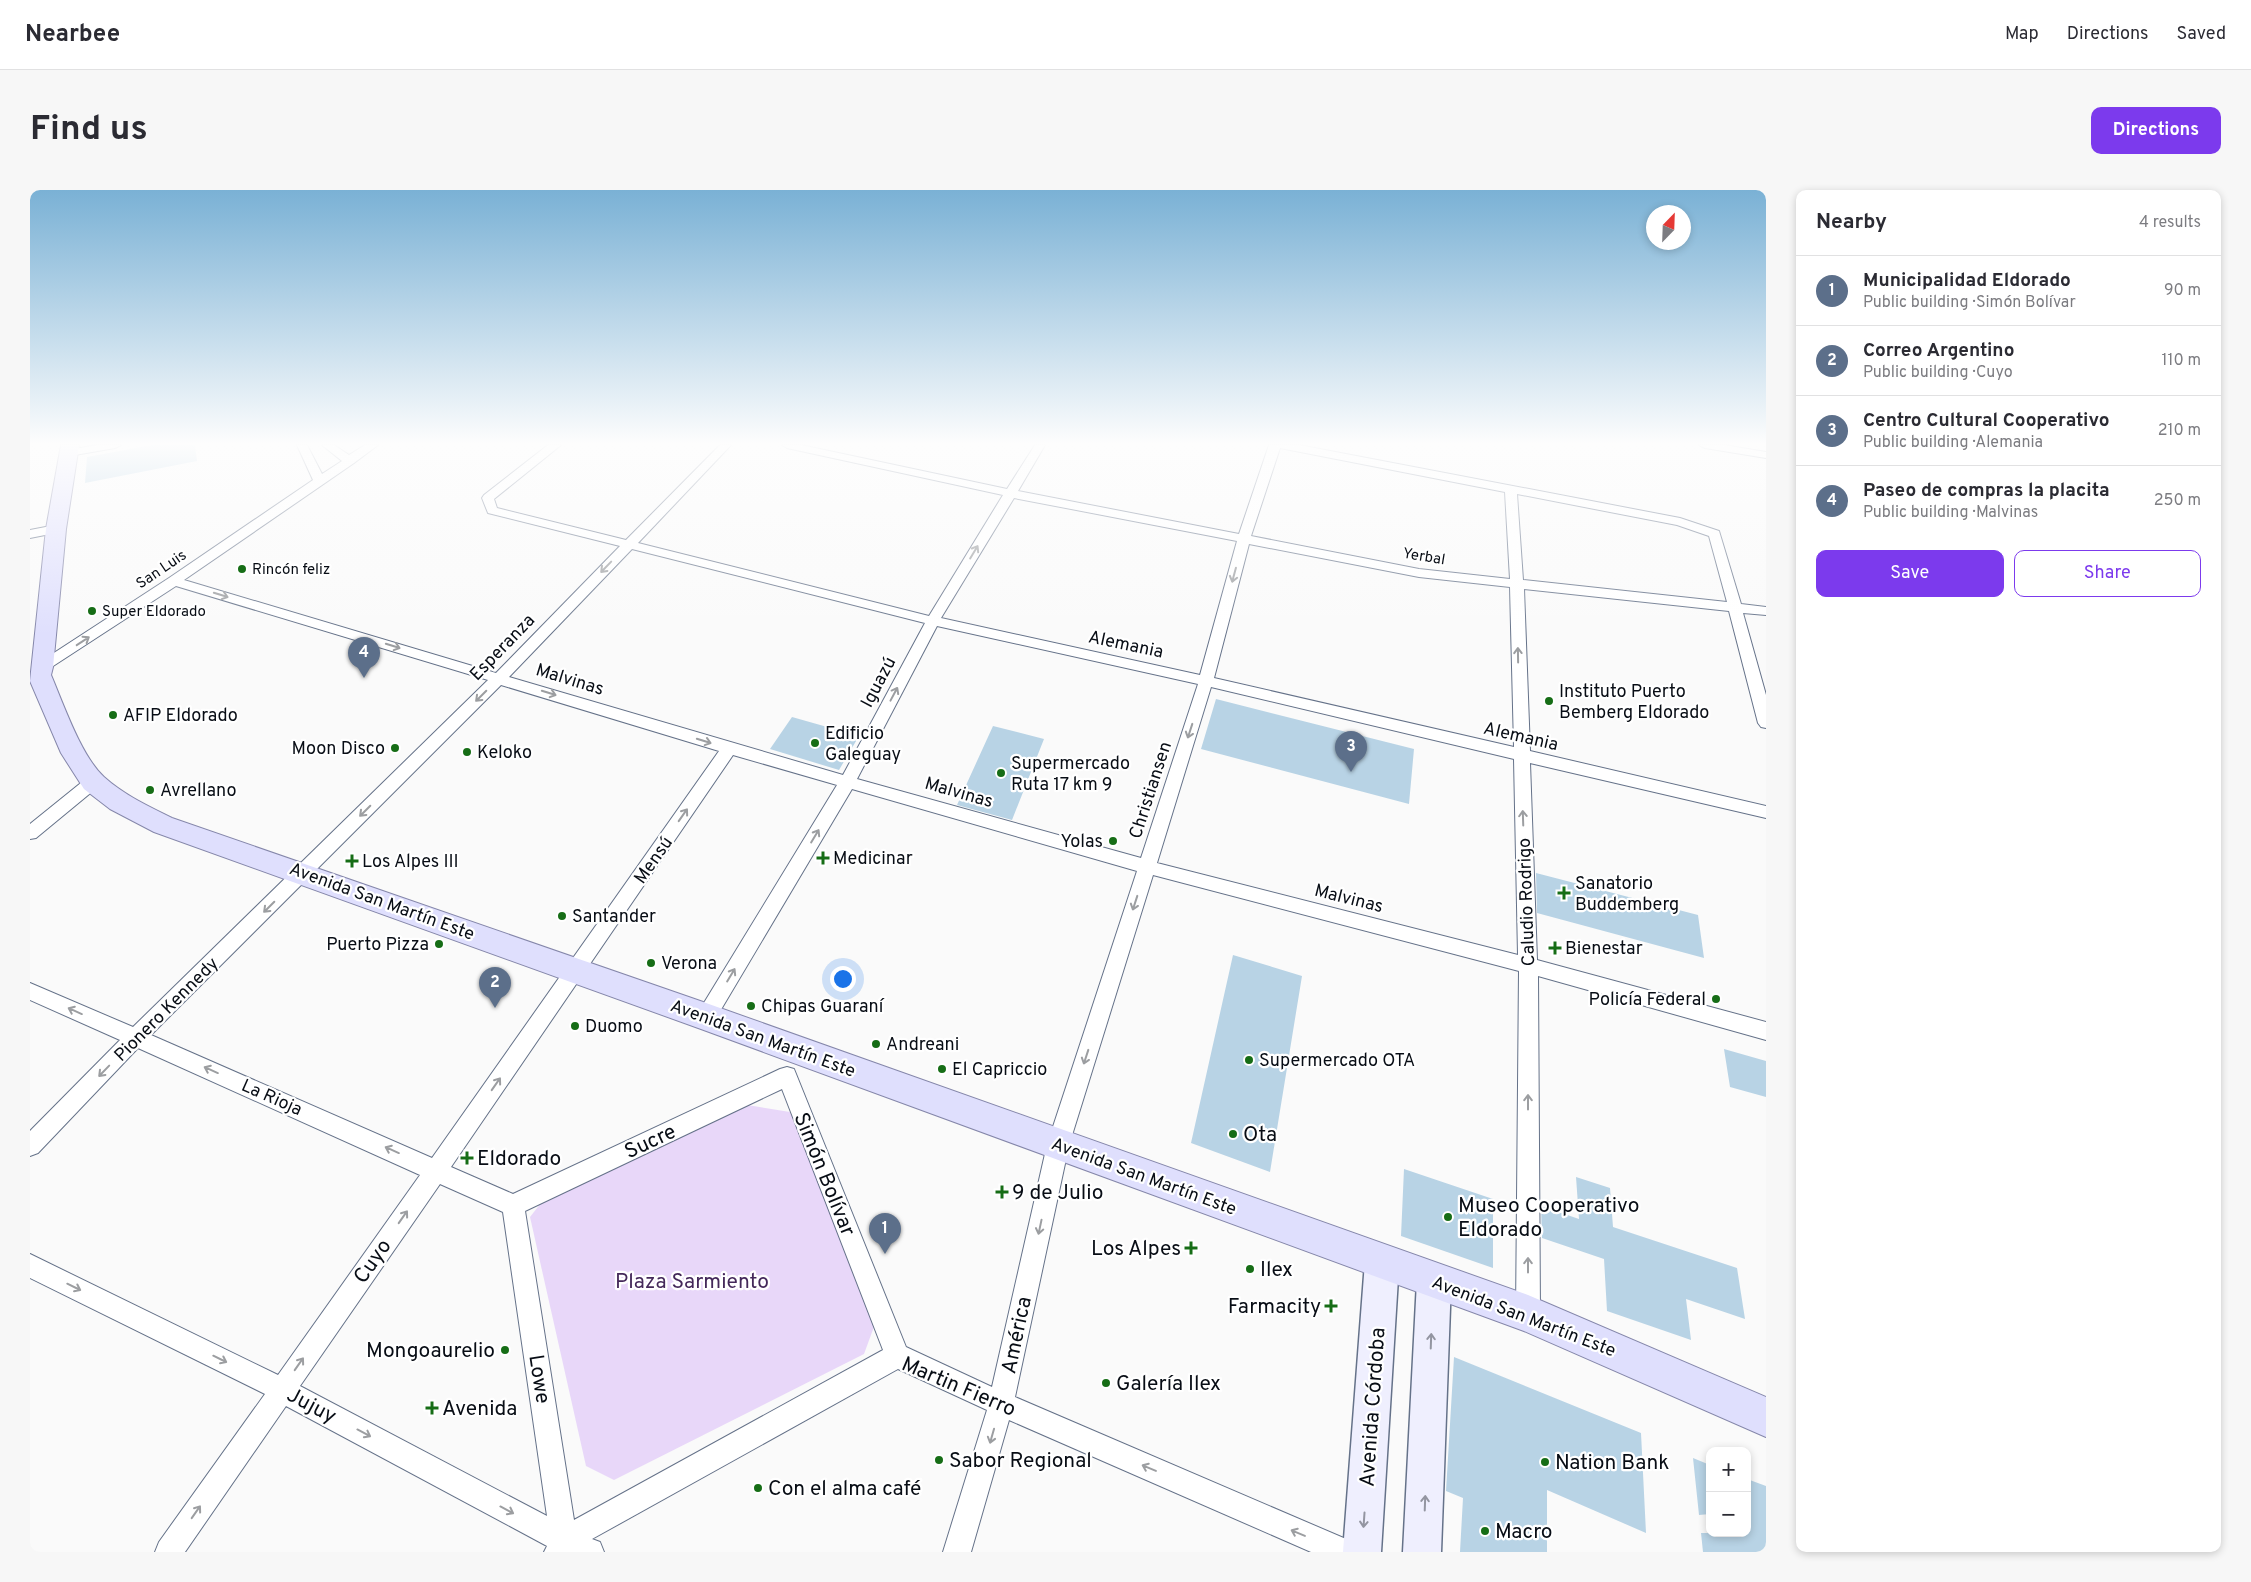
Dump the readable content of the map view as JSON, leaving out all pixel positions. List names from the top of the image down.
{
  "streets": {
    "main road": ["Avenida San Martín Este", "Avenida Córdoba"],
    "street": [
      "Yerbal",
      "San Luis",
      "Alemania",
      "Esperanza",
      "Malvinas",
      "Iguazú",
      "Christiansen",
      "Mensú",
      "Caludio Rodrigo",
      "Pionero Kennedy",
      "La Rioja",
      "Sucre",
      "Simón Bolívar",
      "Cuyo",
      "América",
      "Lowe",
      "Martin Fierro",
      "Jujuy"
    ]
  },
  "crossings": [
    ["Yerbal", "Christiansen"],
    ["Yerbal", "Caludio Rodrigo"],
    ["San Luis", "Malvinas"],
    ["San Luis", "Avenida San Martín Este"],
    ["Alemania", "Esperanza"],
    ["Alemania", "Iguazú"],
    ["Alemania", "Christiansen"],
    ["Alemania", "Caludio Rodrigo"],
    ["Esperanza", "Malvinas"],
    ["Esperanza", "Avenida San Martín Este"],
    ["Esperanza", "Pionero Kennedy"],
    ["Malvinas", "Iguazú"],
    ["Malvinas", "Christiansen"],
    ["Malvinas", "Mensú"],
    ["Malvinas", "Caludio Rodrigo"],
    ["Iguazú", "Avenida San Martín Este"],
    ["Christiansen", "Avenida San Martín Este"],
    ["Christiansen", "América"],
    ["Mensú", "Avenida San Martín Este"],
    ["Mensú", "Cuyo"],
    ["Avenida San Martín Este", "Caludio Rodrigo"],
    ["Avenida San Martín Este", "Pionero Kennedy"],
    ["Avenida San Martín Este", "Sucre"],
    ["Avenida San Martín Este", "Simón Bolívar"],
    ["Avenida San Martín Este", "Cuyo"],
    ["Avenida San Martín Este", "América"],
    ["Avenida San Martín Este", "Avenida Córdoba"],
    ["Pionero Kennedy", "La Rioja"],
    ["La Rioja", "Sucre"],
    ["La Rioja", "Cuyo"],
    ["La Rioja", "Lowe"],
    ["Sucre", "Simón Bolívar"],
    ["Sucre", "Lowe"],
    ["Simón Bolívar", "Martin Fierro"],
    ["Cuyo", "Jujuy"],
    ["América", "Martin Fierro"],
    ["Lowe", "Martin Fierro"],
    ["Lowe", "Jujuy"],
    ["Martin Fierro", "Jujuy"]
  ],
  "one_way": [
    "San Luis",
    "Esperanza",
    "Malvinas",
    "Iguazú",
    "Christiansen",
    "Mensú",
    "Caludio Rodrigo",
    "Pionero Kennedy",
    "La Rioja",
    "Cuyo",
    "América",
    "Martin Fierro",
    "Jujuy"
  ],
  "parks": ["Plaza Sarmiento"],
  "places": {
    "other": [
      "Rincón feliz",
      "Super Eldorado",
      "Instituto Puerto Bemberg Eldorado",
      "AFIP Eldorado",
      "Edificio Galeguay",
      "Moon Disco",
      "Keloko",
      "Supermercado Ruta 17 km 9",
      "Avrellano",
      "Yolas",
      "Santander",
      "Puerto Pizza",
      "Verona",
      "Policía Federal",
      "Chipas Guaraní",
      "Duomo",
      "Andreani",
      "Supermercado OTA",
      "El Capriccio",
      "Ota",
      "Museo Cooperativo Eldorado",
      "Ilex",
      "Mongoaurelio",
      "Galería Ilex",
      "Sabor Regional",
      "Nation Bank",
      "Con el alma café",
      "Macro"
    ],
    "health": [
      "Medicinar",
      "Los Alpes III",
      "Sanatorio Buddemberg",
      "Bienestar",
      "Eldorado",
      "9 de Julio",
      "Los Alpes",
      "Farmacity",
      "Avenida"
    ]
  },
  "north": "top right",
  "page": {
    "header": "Nearbee",
    "nav": ["Map", "Directions", "Saved"],
    "buttons": [
      "Directions",
      ["Save", "Share"]
    ],
    "title": "Find us",
    "heading": ["Nearby", "4 results"],
    "list": [
      {
        "mark": "1",
        "name": "Municipalidad Eldorado",
        "note": "Public building · Simón Bolívar",
        "value": "90 m"
      },
      {
        "mark": "2",
        "name": "Correo Argentino",
        "note": "Public building · Cuyo",
        "value": "110 m"
      },
      {
        "mark": "3",
        "name": "Centro Cultural Cooperativo",
        "note": "Public building · Alemania",
        "value": "210 m"
      },
      {
        "mark": "4",
        "name": "Paseo de compras la placita",
        "note": "Public building · Malvinas",
        "value": "250 m"
      }
    ],
    "pins": [
      "4",
      "3",
      "2",
      "1"
    ],
    "map_buttons": ["+", "−"]
  }
}
